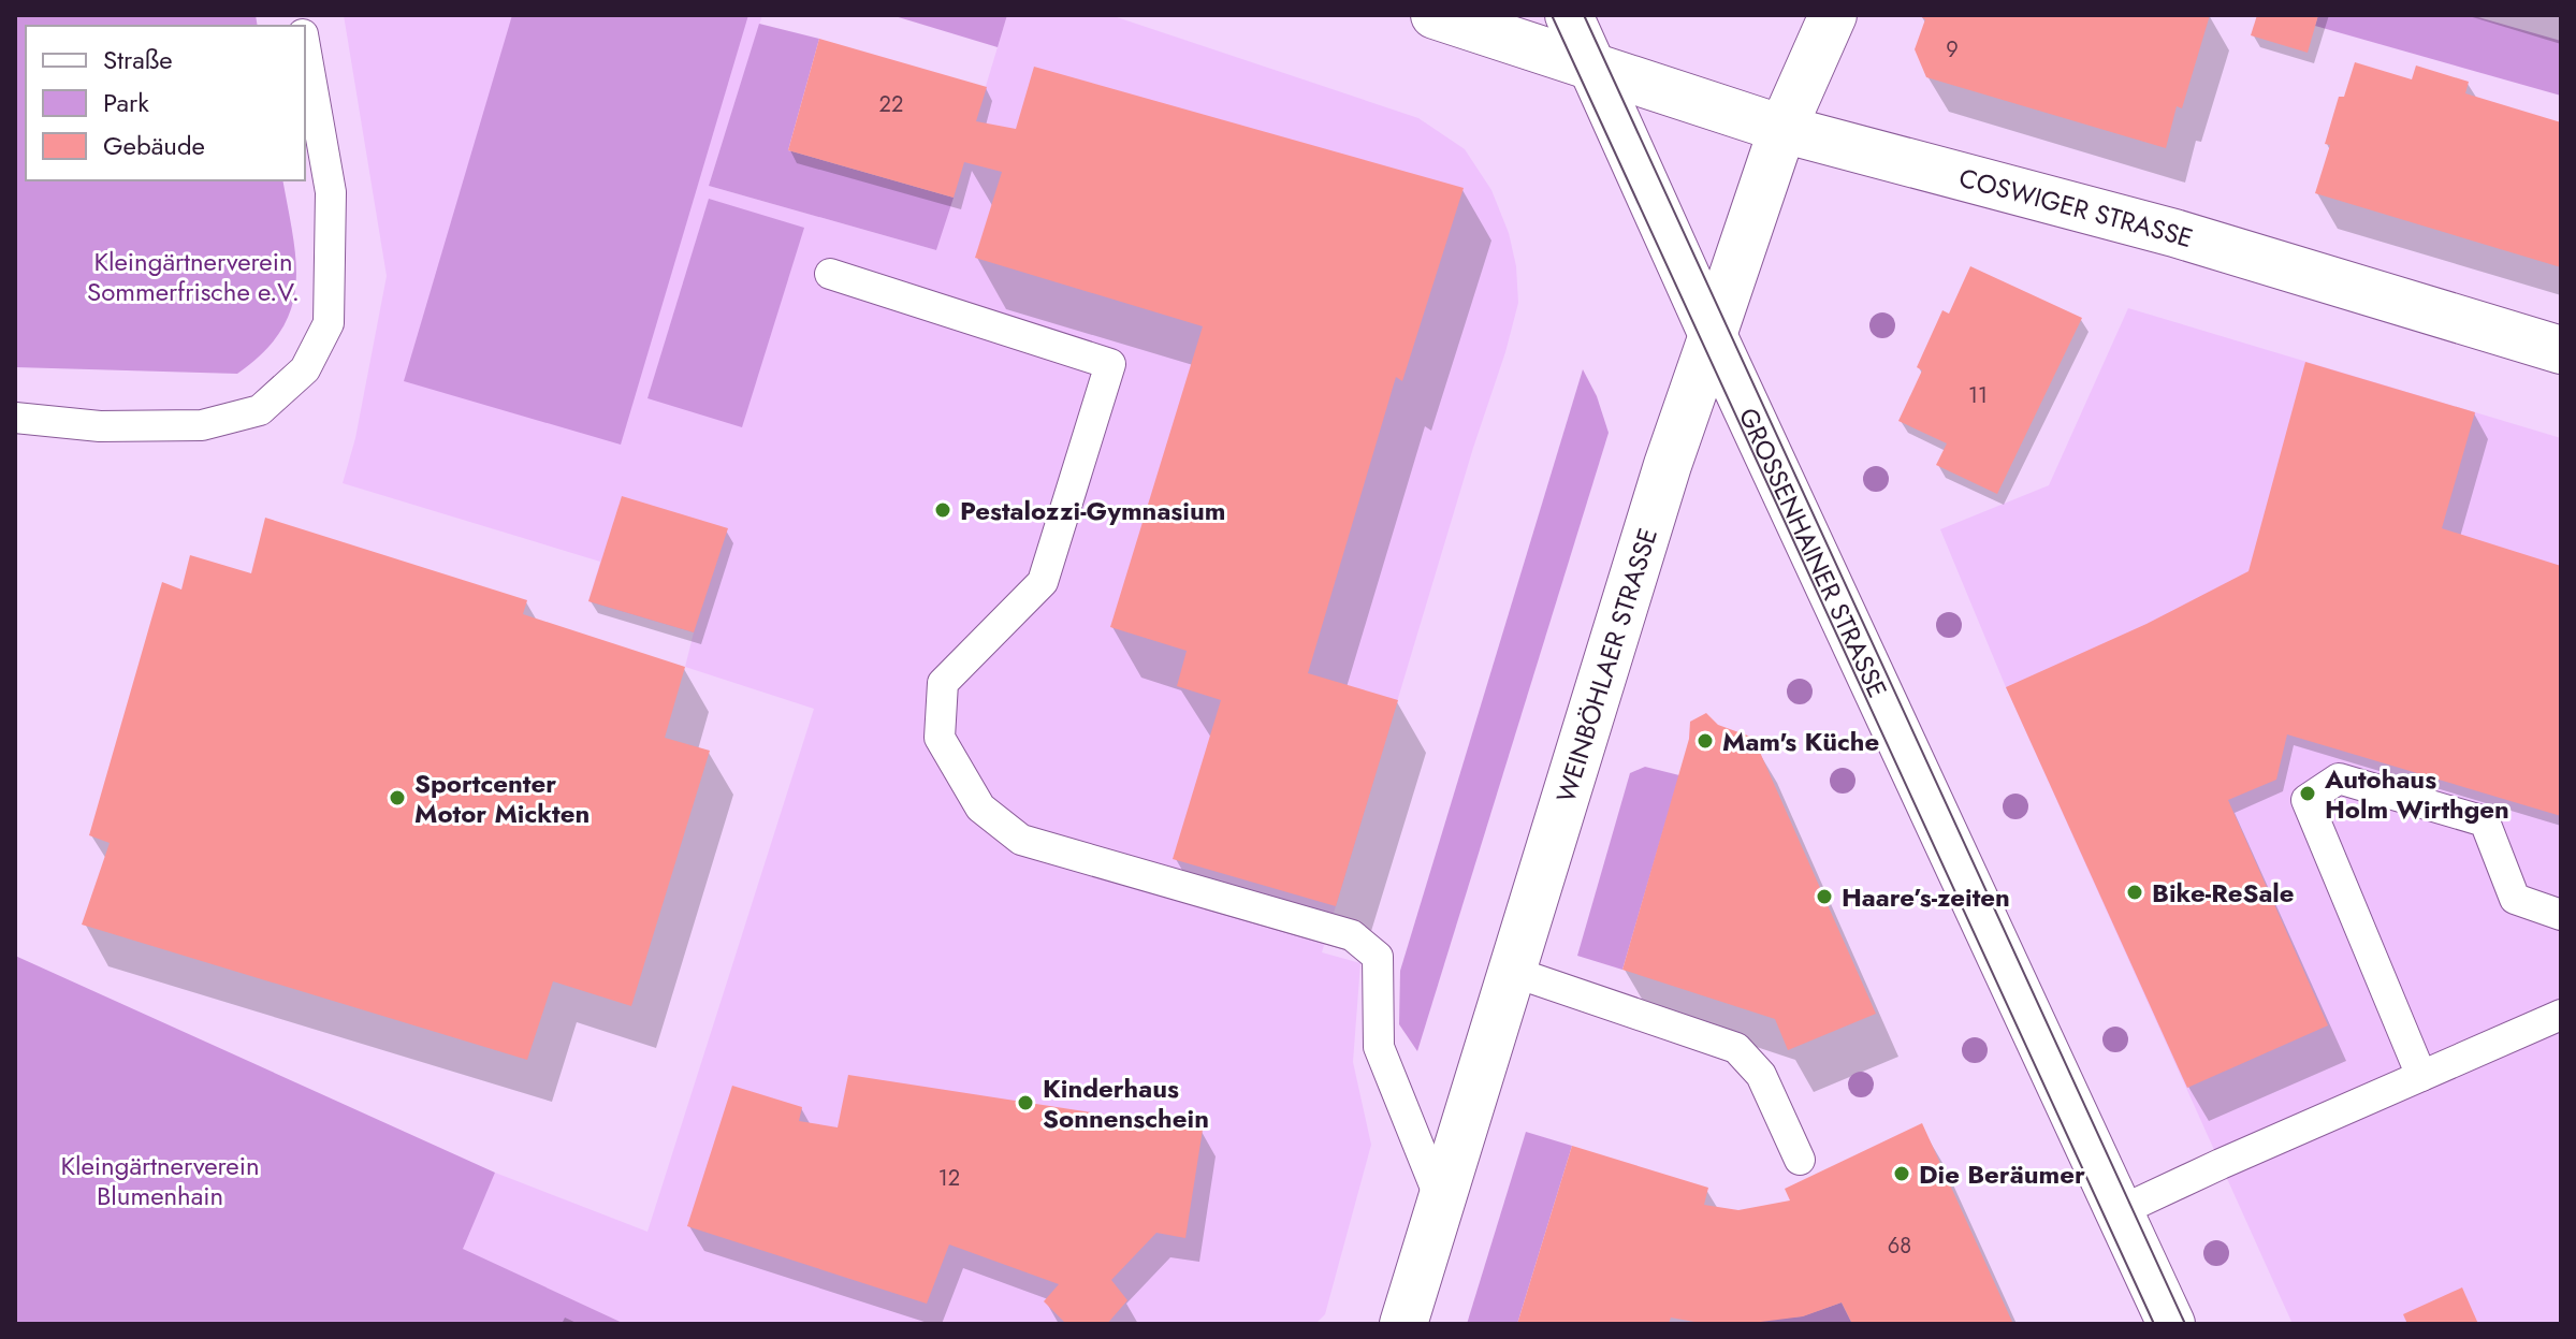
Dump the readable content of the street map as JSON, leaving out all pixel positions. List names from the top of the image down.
{
  "streets": {
    "street": ["COSWIGER STRASSE", "GROSSENHAINER STRASSE", "WEINBÖHLAER STRASSE"]
  },
  "crossings": [
    ["COSWIGER STRASSE", "GROSSENHAINER STRASSE"],
    ["COSWIGER STRASSE", "WEINBÖHLAER STRASSE"],
    ["GROSSENHAINER STRASSE", "WEINBÖHLAER STRASSE"]
  ],
  "parks": ["Kleingärtnerverein Sommerfrische e.V.", "Kleingärtnerverein Blumenhain"],
  "places": [
    "Pestalozzi-Gymnasium",
    "Mam's Küche",
    "Autohaus Holm Wirthgen",
    "Sportcenter Motor Mickten",
    "Bike-ReSale",
    "Haare’s-zeiten",
    "Kinderhaus Sonnenschein",
    "Die Beräumer"
  ],
  "house_numbers": [
    "9",
    "22",
    "11",
    "12",
    "68"
  ],
  "legend": ["Straße", "Park", "Gebäude"]
}
